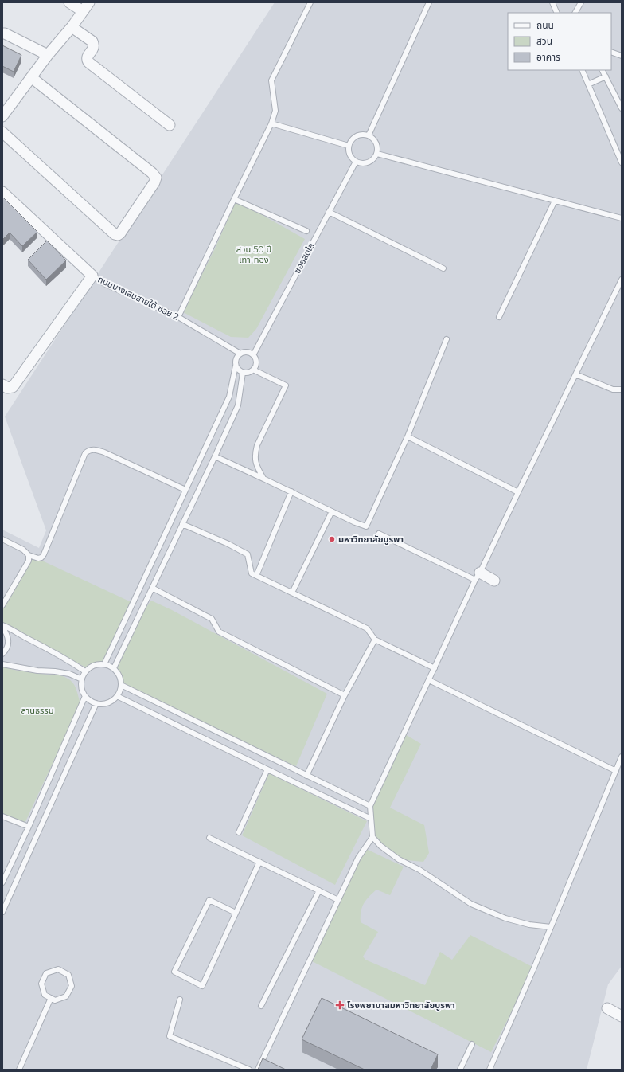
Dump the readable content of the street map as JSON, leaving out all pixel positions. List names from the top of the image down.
{
  "streets": {
    "street": ["ถนนบางเสนสายใต้ ซอย 2"],
    "lane": ["ซอยสดใส"]
  },
  "crossings": [
    ["ซอยสดใส", "ถนนบางเสนสายใต้ ซอย 2"]
  ],
  "parks": ["สวน 50 ปี เทา-ทอง", "ลานธรรม"],
  "places": {
    "other": ["มหาวิทยาลัยบูรพา"],
    "health": ["โรงพยาบาลมหาวิทยาลัยบูรพา"]
  },
  "legend": ["ถนน", "สวน", "อาคาร"]
}
